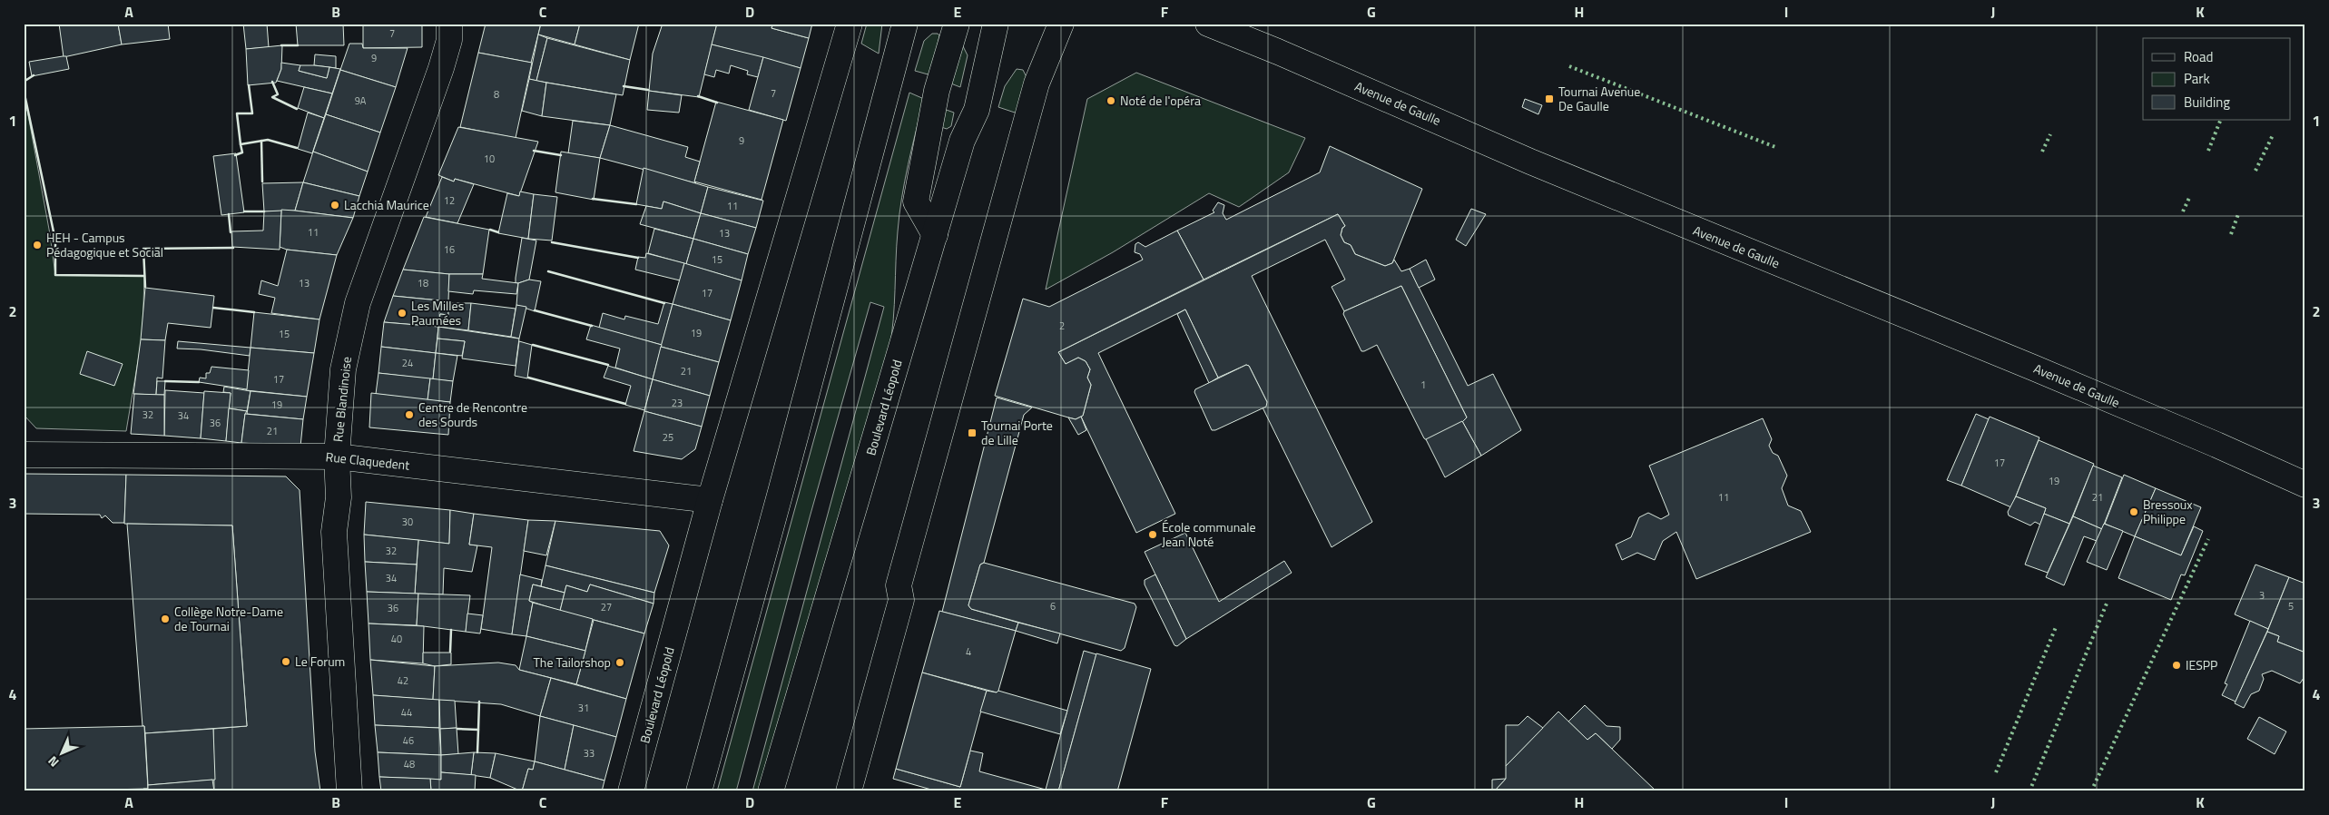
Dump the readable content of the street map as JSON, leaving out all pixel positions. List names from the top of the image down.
{
  "streets": {
    "street": [
      "Avenue de Gaulle",
      "Rue Blandinoise",
      "Boulevard Léopold",
      "Rue Claquedent"
    ]
  },
  "crossings": [
    ["Rue Blandinoise", "Rue Claquedent"],
    ["Boulevard Léopold", "Rue Claquedent"]
  ],
  "places": {
    "transit": ["Tournai Avenue De Gaulle", "Tournai Porte de Lille"],
    "other": [
      "Noté de l'opéra",
      "Lacchia Maurice",
      "HEH - Campus Pédagogique et Social",
      "Les Milles Paumées",
      "Centre de Rencontre des Sourds",
      "Bressoux Philippe",
      "École communale Jean Noté",
      "Collège Notre-Dame de Tournai",
      "Le Forum",
      "The Tailorshop",
      "IESPP"
    ]
  },
  "house_numbers": [
    "7",
    "9",
    "7",
    "8",
    "9A",
    "9",
    "10",
    "12",
    "11",
    "11",
    "13",
    "16",
    "15",
    "13",
    "18",
    "17",
    "2",
    "19",
    "15",
    "24",
    "21",
    "17",
    "1",
    "23",
    "19",
    "32",
    "34",
    "36",
    "21",
    "25",
    "17",
    "19",
    "11",
    "21",
    "30",
    "32",
    "34",
    "3",
    "6",
    "5",
    "27",
    "36",
    "40",
    "4",
    "42",
    "31",
    "44",
    "46",
    "33",
    "48"
  ],
  "legend": ["Road", "Park", "Building"],
  "north": "bottom left",
  "grid": {
    "columns": [
      "A",
      "B",
      "C",
      "D",
      "E",
      "F",
      "G",
      "H",
      "I",
      "J",
      "K"
    ],
    "rows": [
      "1",
      "2",
      "3",
      "4"
    ]
  }
}
